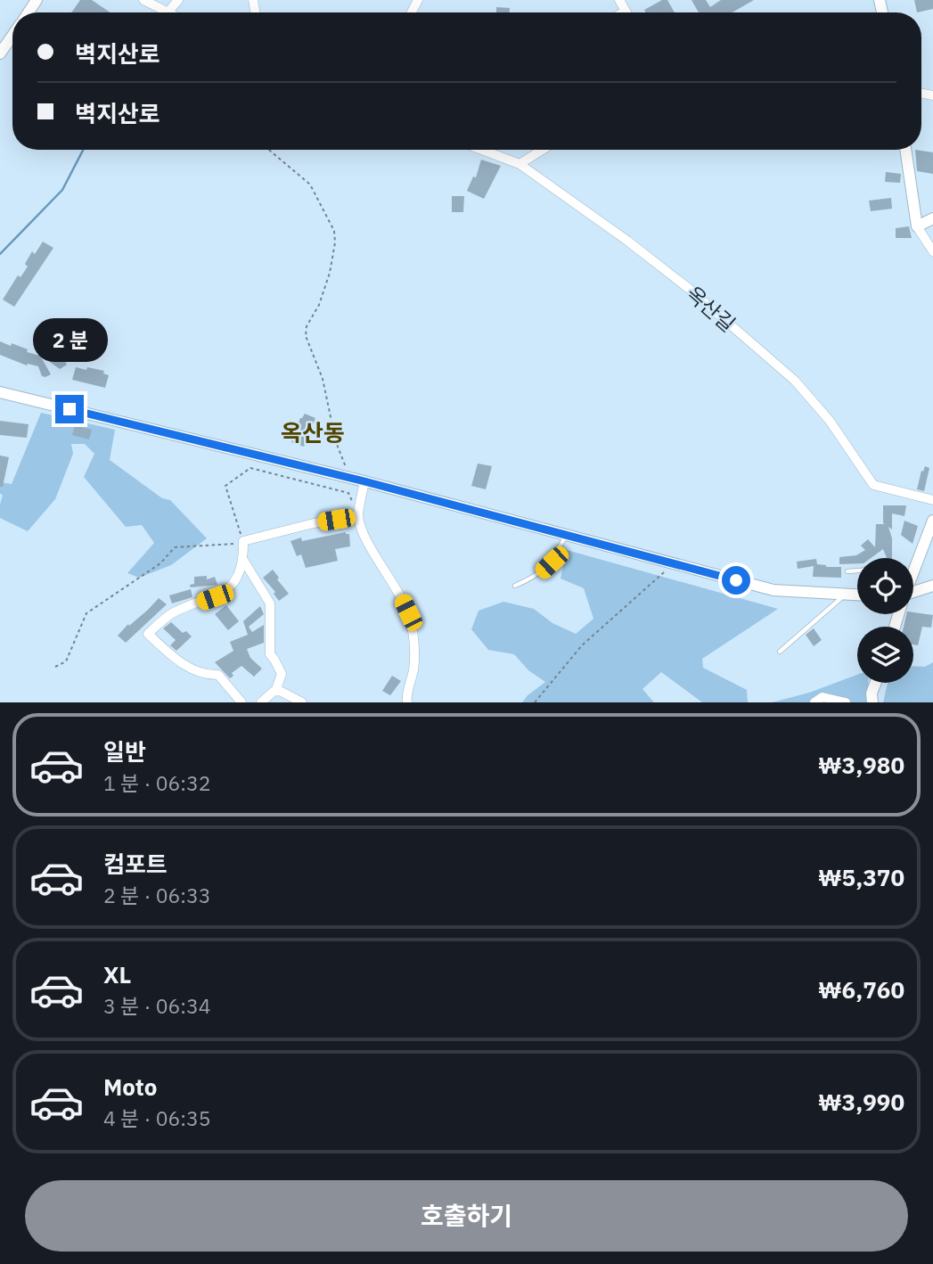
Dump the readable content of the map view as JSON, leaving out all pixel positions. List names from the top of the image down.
{
  "streets": {
    "street": ["옥산길"]
  },
  "districts": ["옥산동"],
  "page": {
    "banner": ["벽지산로", "벽지산로"],
    "bubble": "2 분",
    "list": [
      {
        "name": "일반",
        "note": "1 분 · 06:32",
        "value": "₩3,980"
      },
      {
        "name": "컴포트",
        "note": "2 분 · 06:33",
        "value": "₩5,370"
      },
      {
        "name": "XL",
        "note": "3 분 · 06:34",
        "value": "₩6,760"
      },
      {
        "name": "Moto",
        "note": "4 분 · 06:35",
        "value": "₩3,990"
      }
    ],
    "buttons": "호출하기"
  }
}
